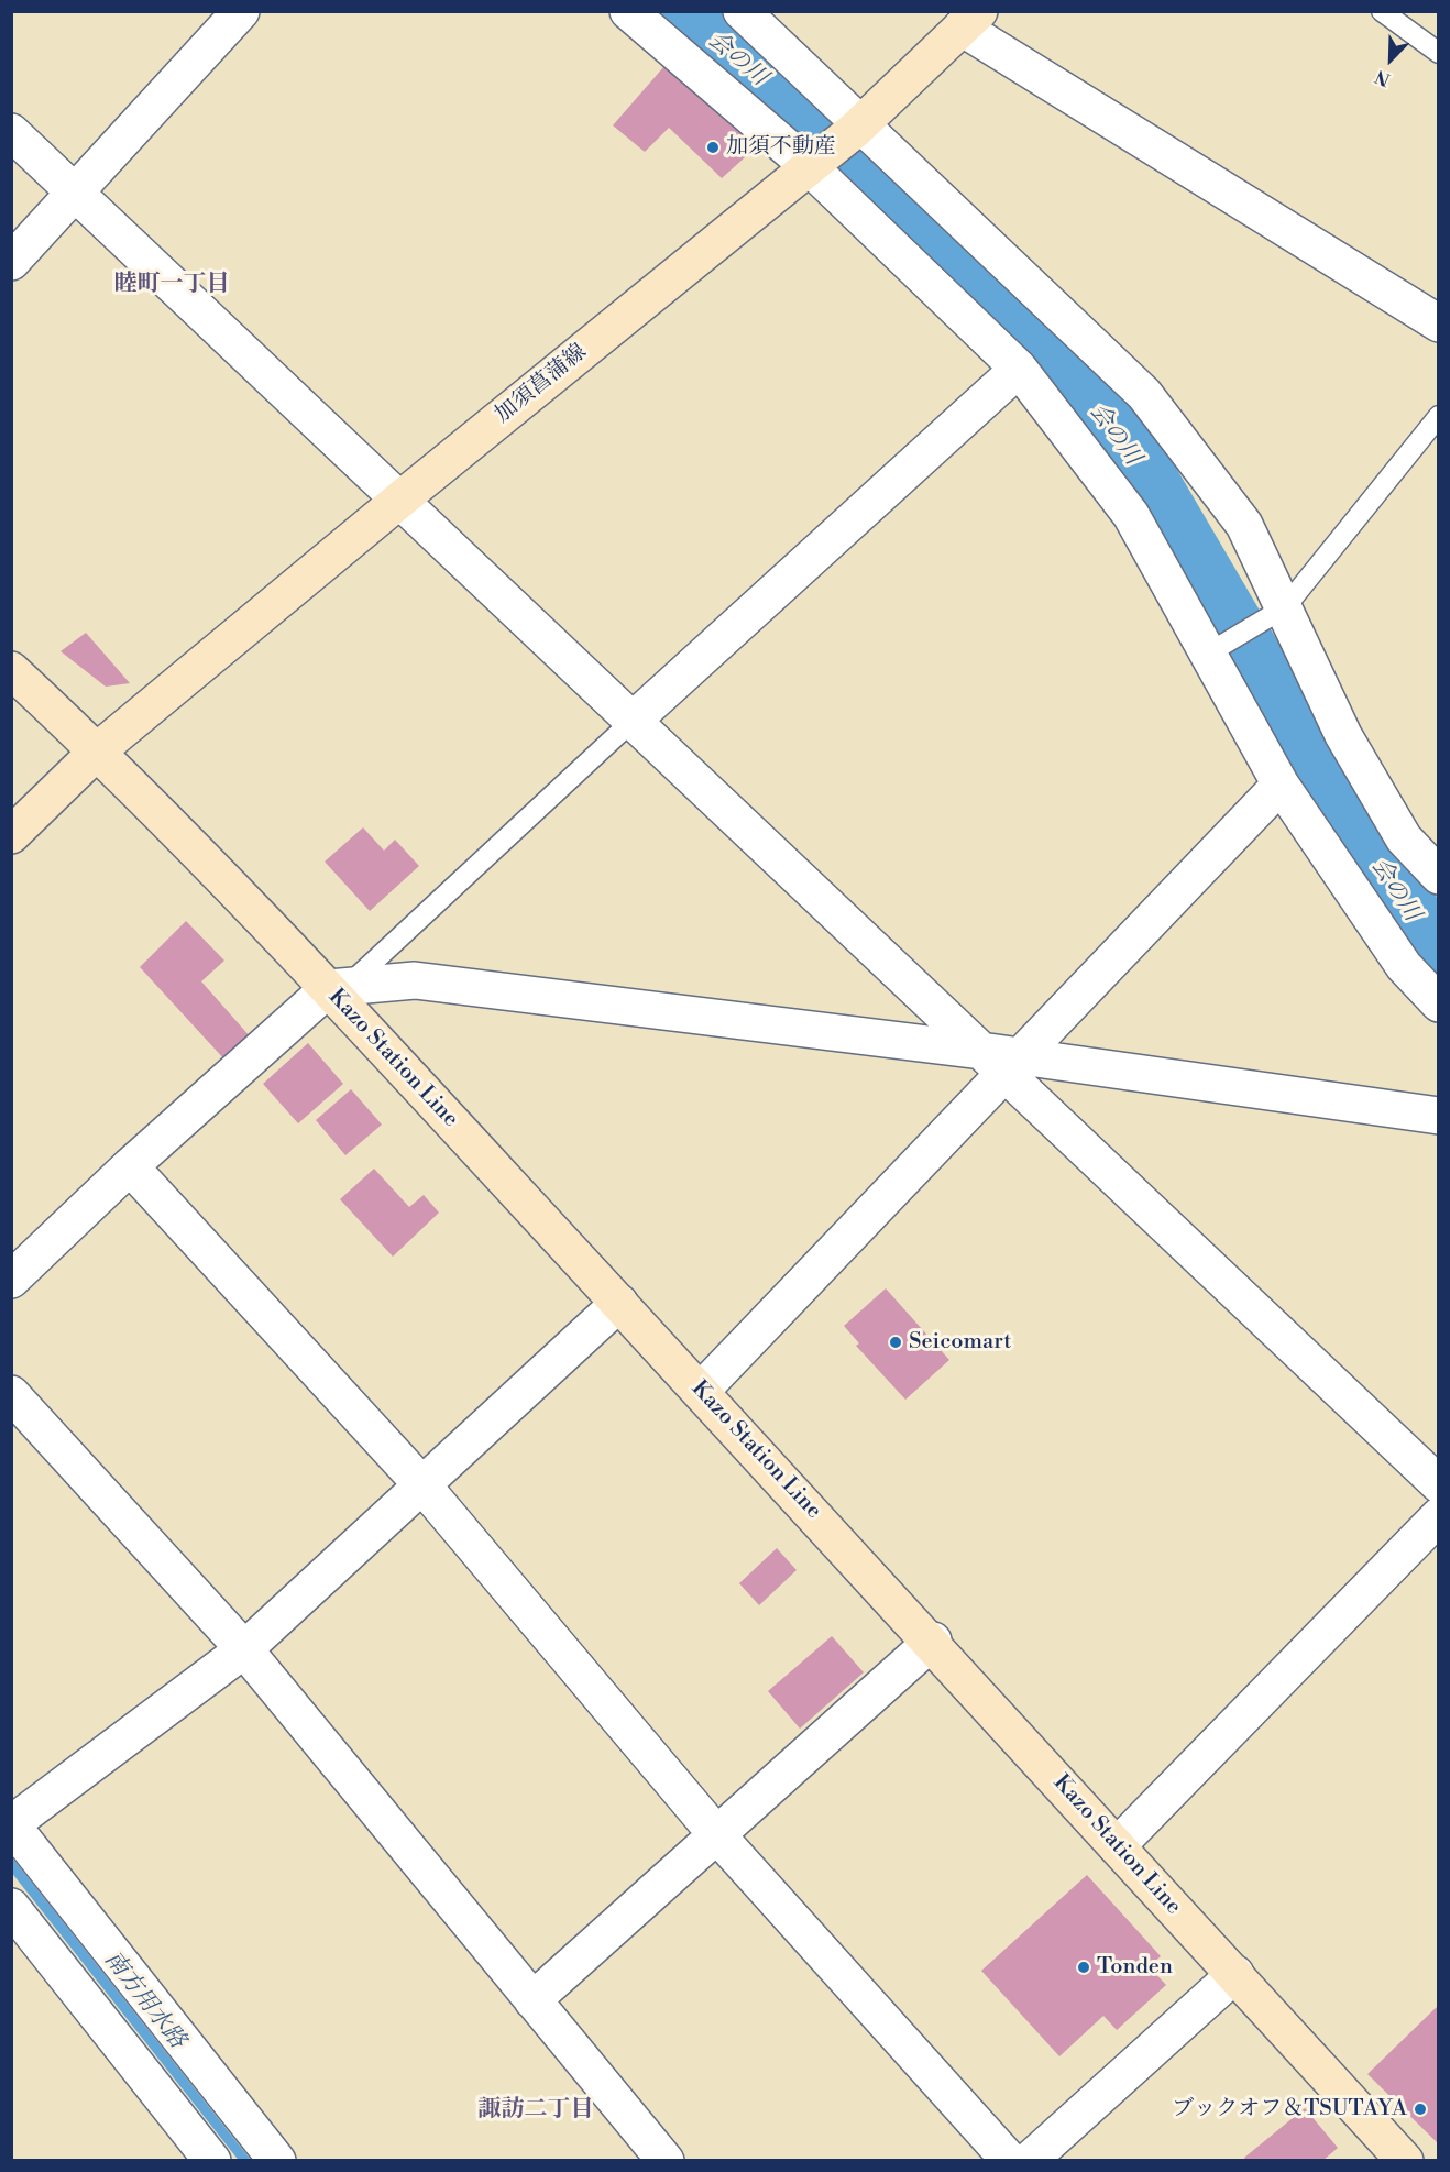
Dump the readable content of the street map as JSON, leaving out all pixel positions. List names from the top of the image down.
{
  "streets": {
    "main road": ["加須菖蒲線", "Kazo Station Line"]
  },
  "crossings": [
    ["加須菖蒲線", "Kazo Station Line"]
  ],
  "districts": ["睦町一丁目", "諏訪二丁目"],
  "water": ["会の川", "南方用水路"],
  "places": [
    "加須不動産",
    "Seicomart",
    "Tonden",
    "ブックオフ＆TSUTAYA"
  ],
  "north": "bottom left"
}
